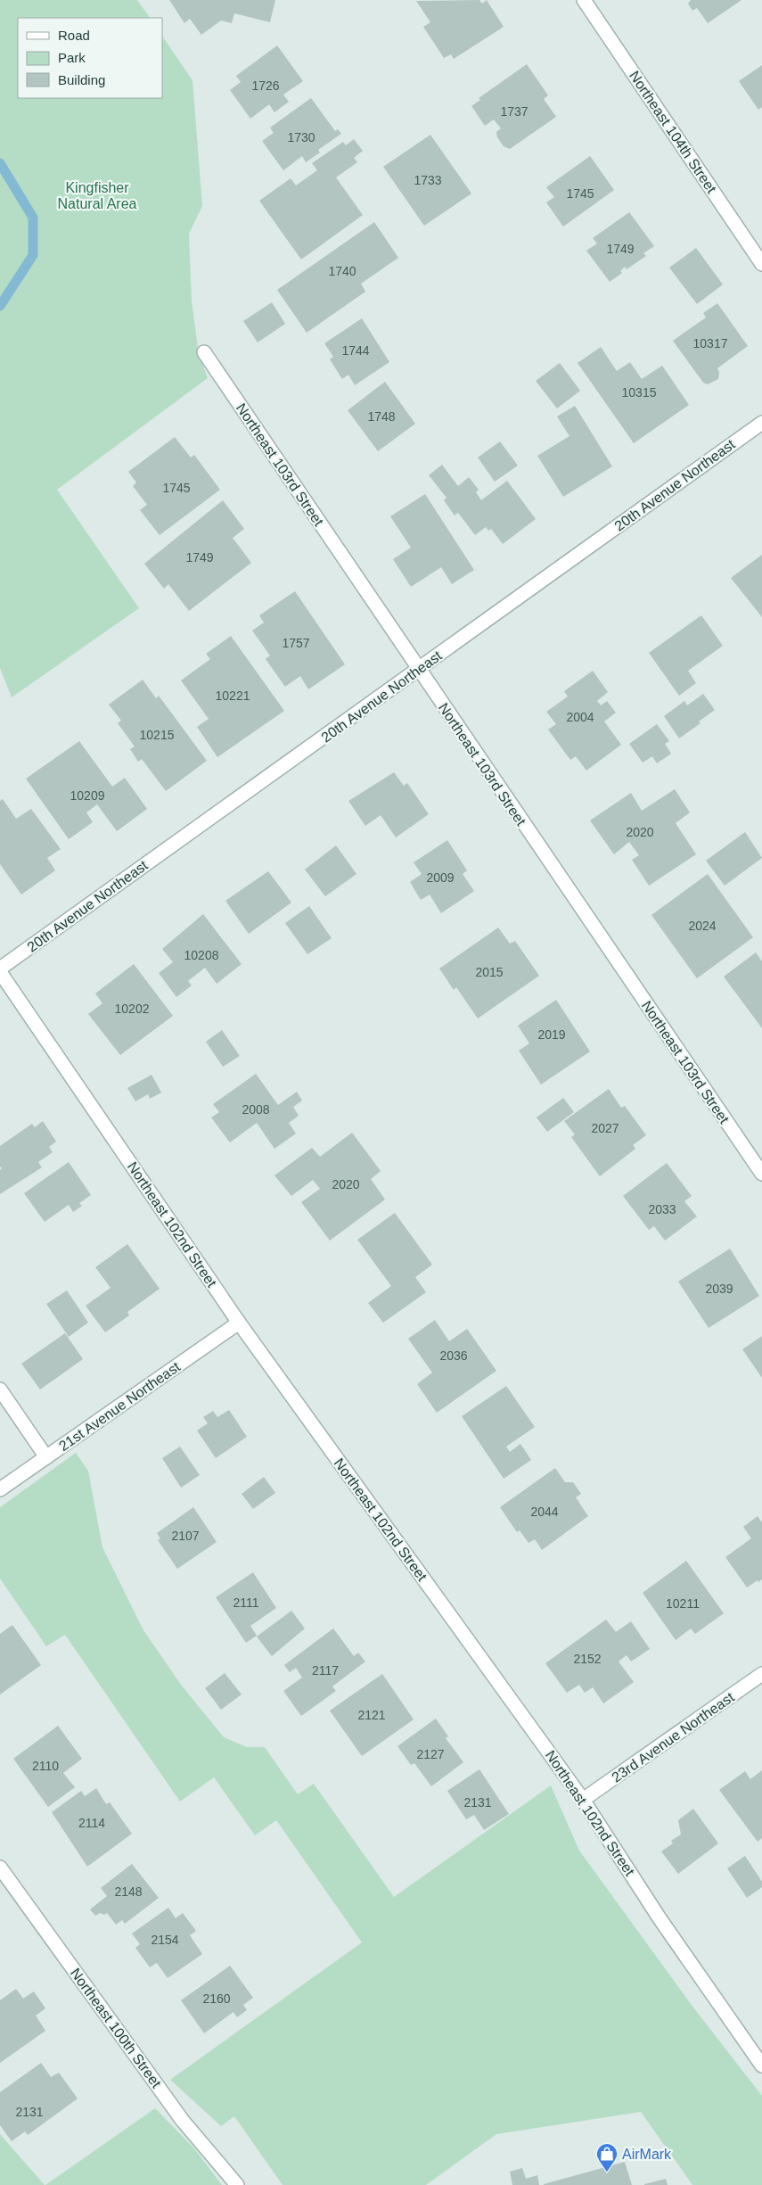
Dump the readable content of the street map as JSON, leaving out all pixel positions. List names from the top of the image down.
{
  "streets": {
    "street": [
      "Northeast 104th Street",
      "Northeast 103rd Street",
      "20th Avenue Northeast",
      "Northeast 102nd Street",
      "21st Avenue Northeast",
      "23rd Avenue Northeast",
      "Northeast 100th Street"
    ]
  },
  "crossings": [
    ["Northeast 103rd Street", "20th Avenue Northeast"],
    ["Northeast 102nd Street", "21st Avenue Northeast"],
    ["Northeast 102nd Street", "23rd Avenue Northeast"]
  ],
  "parks": ["Kingfisher Natural Area"],
  "places": {
    "shop": ["AirMark"]
  },
  "house_numbers": [
    "1726",
    "1737",
    "1730",
    "1733",
    "1745",
    "1749",
    "1740",
    "10317",
    "1744",
    "10315",
    "1748",
    "1745",
    "1749",
    "1757",
    "10221",
    "2004",
    "10215",
    "10209",
    "2020",
    "2009",
    "2024",
    "10208",
    "2015",
    "10202",
    "2019",
    "2008",
    "2027",
    "2020",
    "2033",
    "2039",
    "2036",
    "2044",
    "2107",
    "2111",
    "10211",
    "2152",
    "2117",
    "2121",
    "2127",
    "2110",
    "2131",
    "2114",
    "2148",
    "2154",
    "2160",
    "2131"
  ],
  "legend": ["Road", "Park", "Building"]
}
